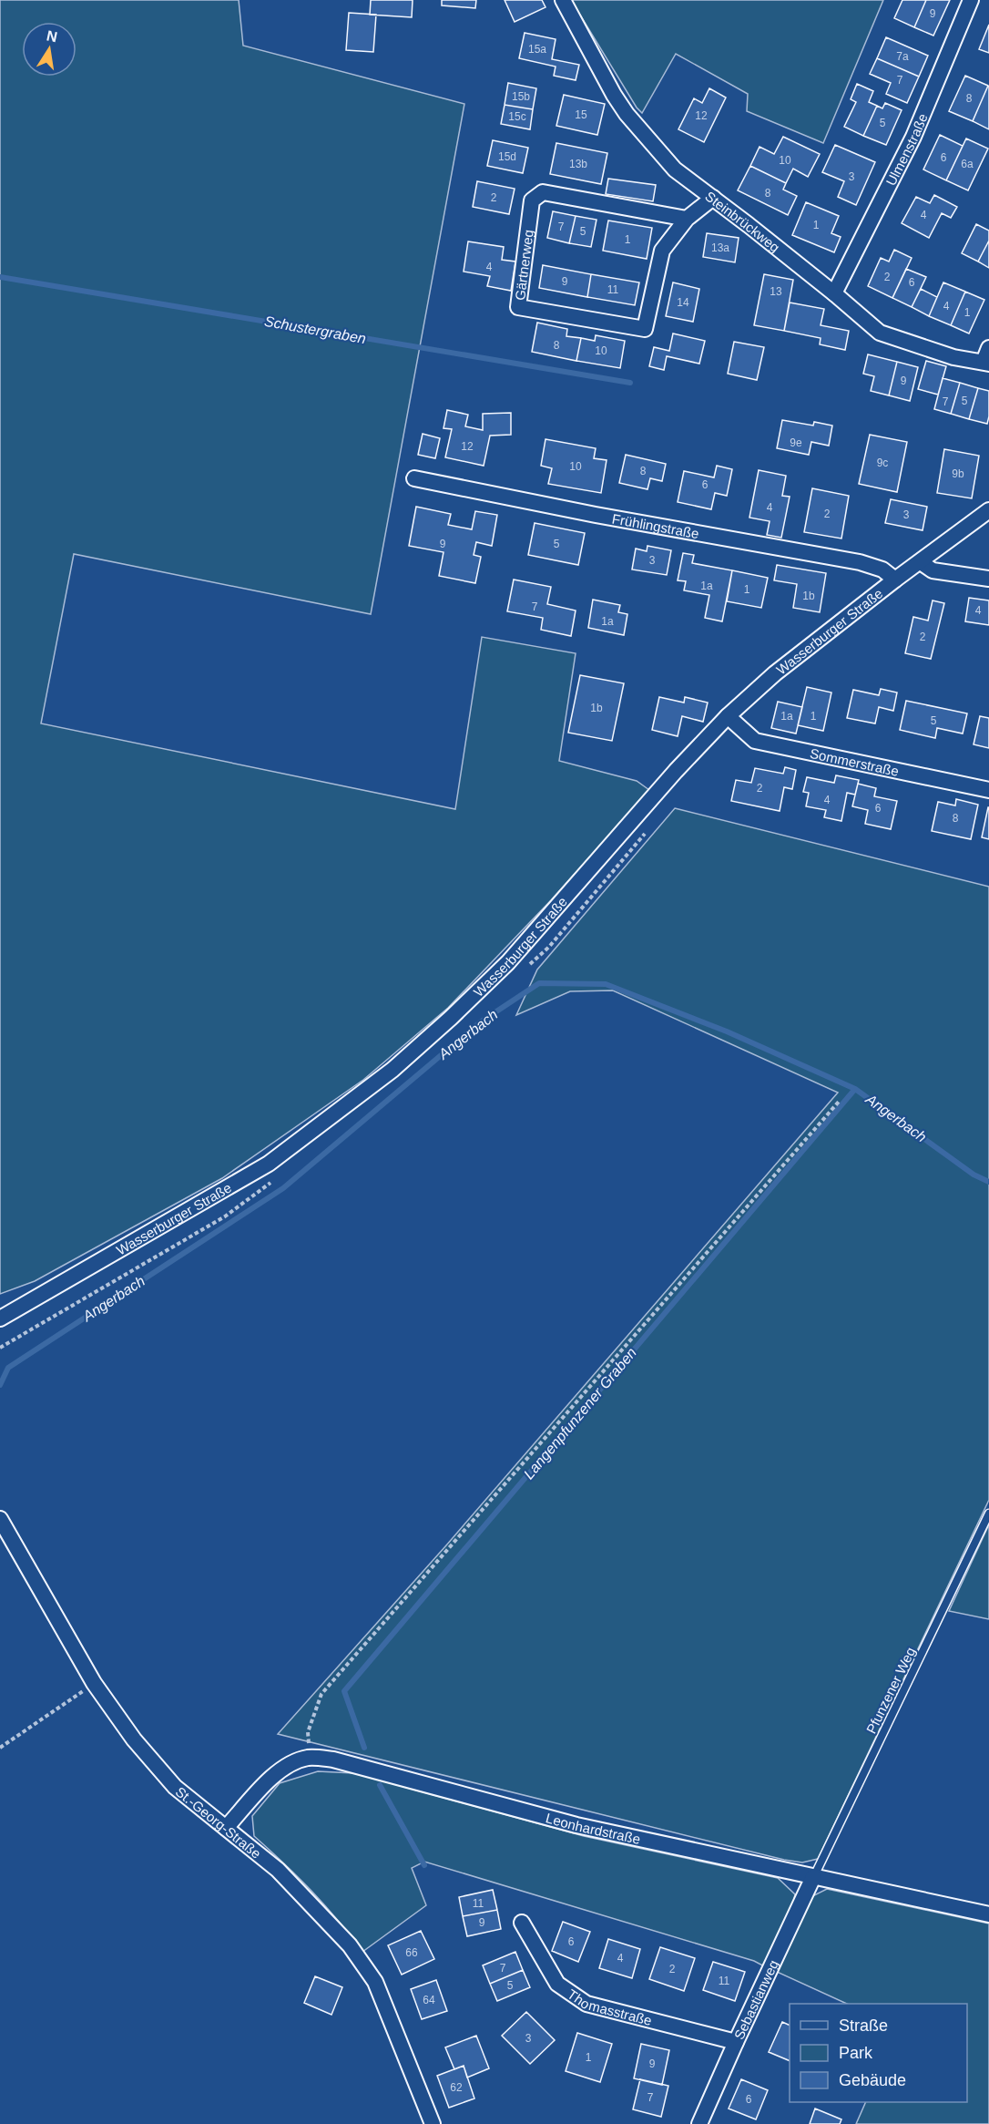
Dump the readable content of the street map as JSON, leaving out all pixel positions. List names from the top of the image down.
{
  "streets": {
    "street": [
      "Ulmenstraße",
      "Steinbrückweg",
      "Gärtnerweg",
      "Frühlingstraße",
      "Wasserburger Straße",
      "Sommerstraße",
      "St.-Georg-Straße",
      "Leonhardstraße",
      "Sebastianweg",
      "Thomasstraße"
    ],
    "lane": ["Pfunzener Weg"]
  },
  "crossings": [
    ["Ulmenstraße", "Steinbrückweg"],
    ["Steinbrückweg", "Gärtnerweg"],
    ["Frühlingstraße", "Wasserburger Straße"],
    ["Wasserburger Straße", "Sommerstraße"],
    ["Pfunzener Weg", "Leonhardstraße"],
    ["Pfunzener Weg", "Sebastianweg"],
    ["St.-Georg-Straße", "Leonhardstraße"],
    ["Leonhardstraße", "Sebastianweg"],
    ["Sebastianweg", "Thomasstraße"]
  ],
  "water": ["Schustergraben", "Angerbach", "Langenpfunzener Graben"],
  "house_numbers": [
    "9",
    "15a",
    "7a",
    "7",
    "15b",
    "8",
    "15",
    "12",
    "15c",
    "5",
    "15d",
    "6",
    "10",
    "13b",
    "6a",
    "3",
    "8",
    "2",
    "4",
    "1",
    "7",
    "5",
    "1",
    "13a",
    "4",
    "2",
    "9",
    "6",
    "11",
    "13",
    "14",
    "4",
    "1",
    "8",
    "10",
    "9",
    "5",
    "7",
    "9e",
    "12",
    "9c",
    "10",
    "8",
    "9b",
    "6",
    "4",
    "2",
    "3",
    "9",
    "5",
    "3",
    "1a",
    "1",
    "1b",
    "7",
    "4",
    "1a",
    "2",
    "1b",
    "1a",
    "1",
    "5",
    "2",
    "4",
    "6",
    "8",
    "11",
    "9",
    "6",
    "66",
    "4",
    "7",
    "2",
    "11",
    "5",
    "64",
    "3",
    "1",
    "9",
    "62",
    "7",
    "6"
  ],
  "legend": ["Straße", "Park", "Gebäude"],
  "north": "top"
}
